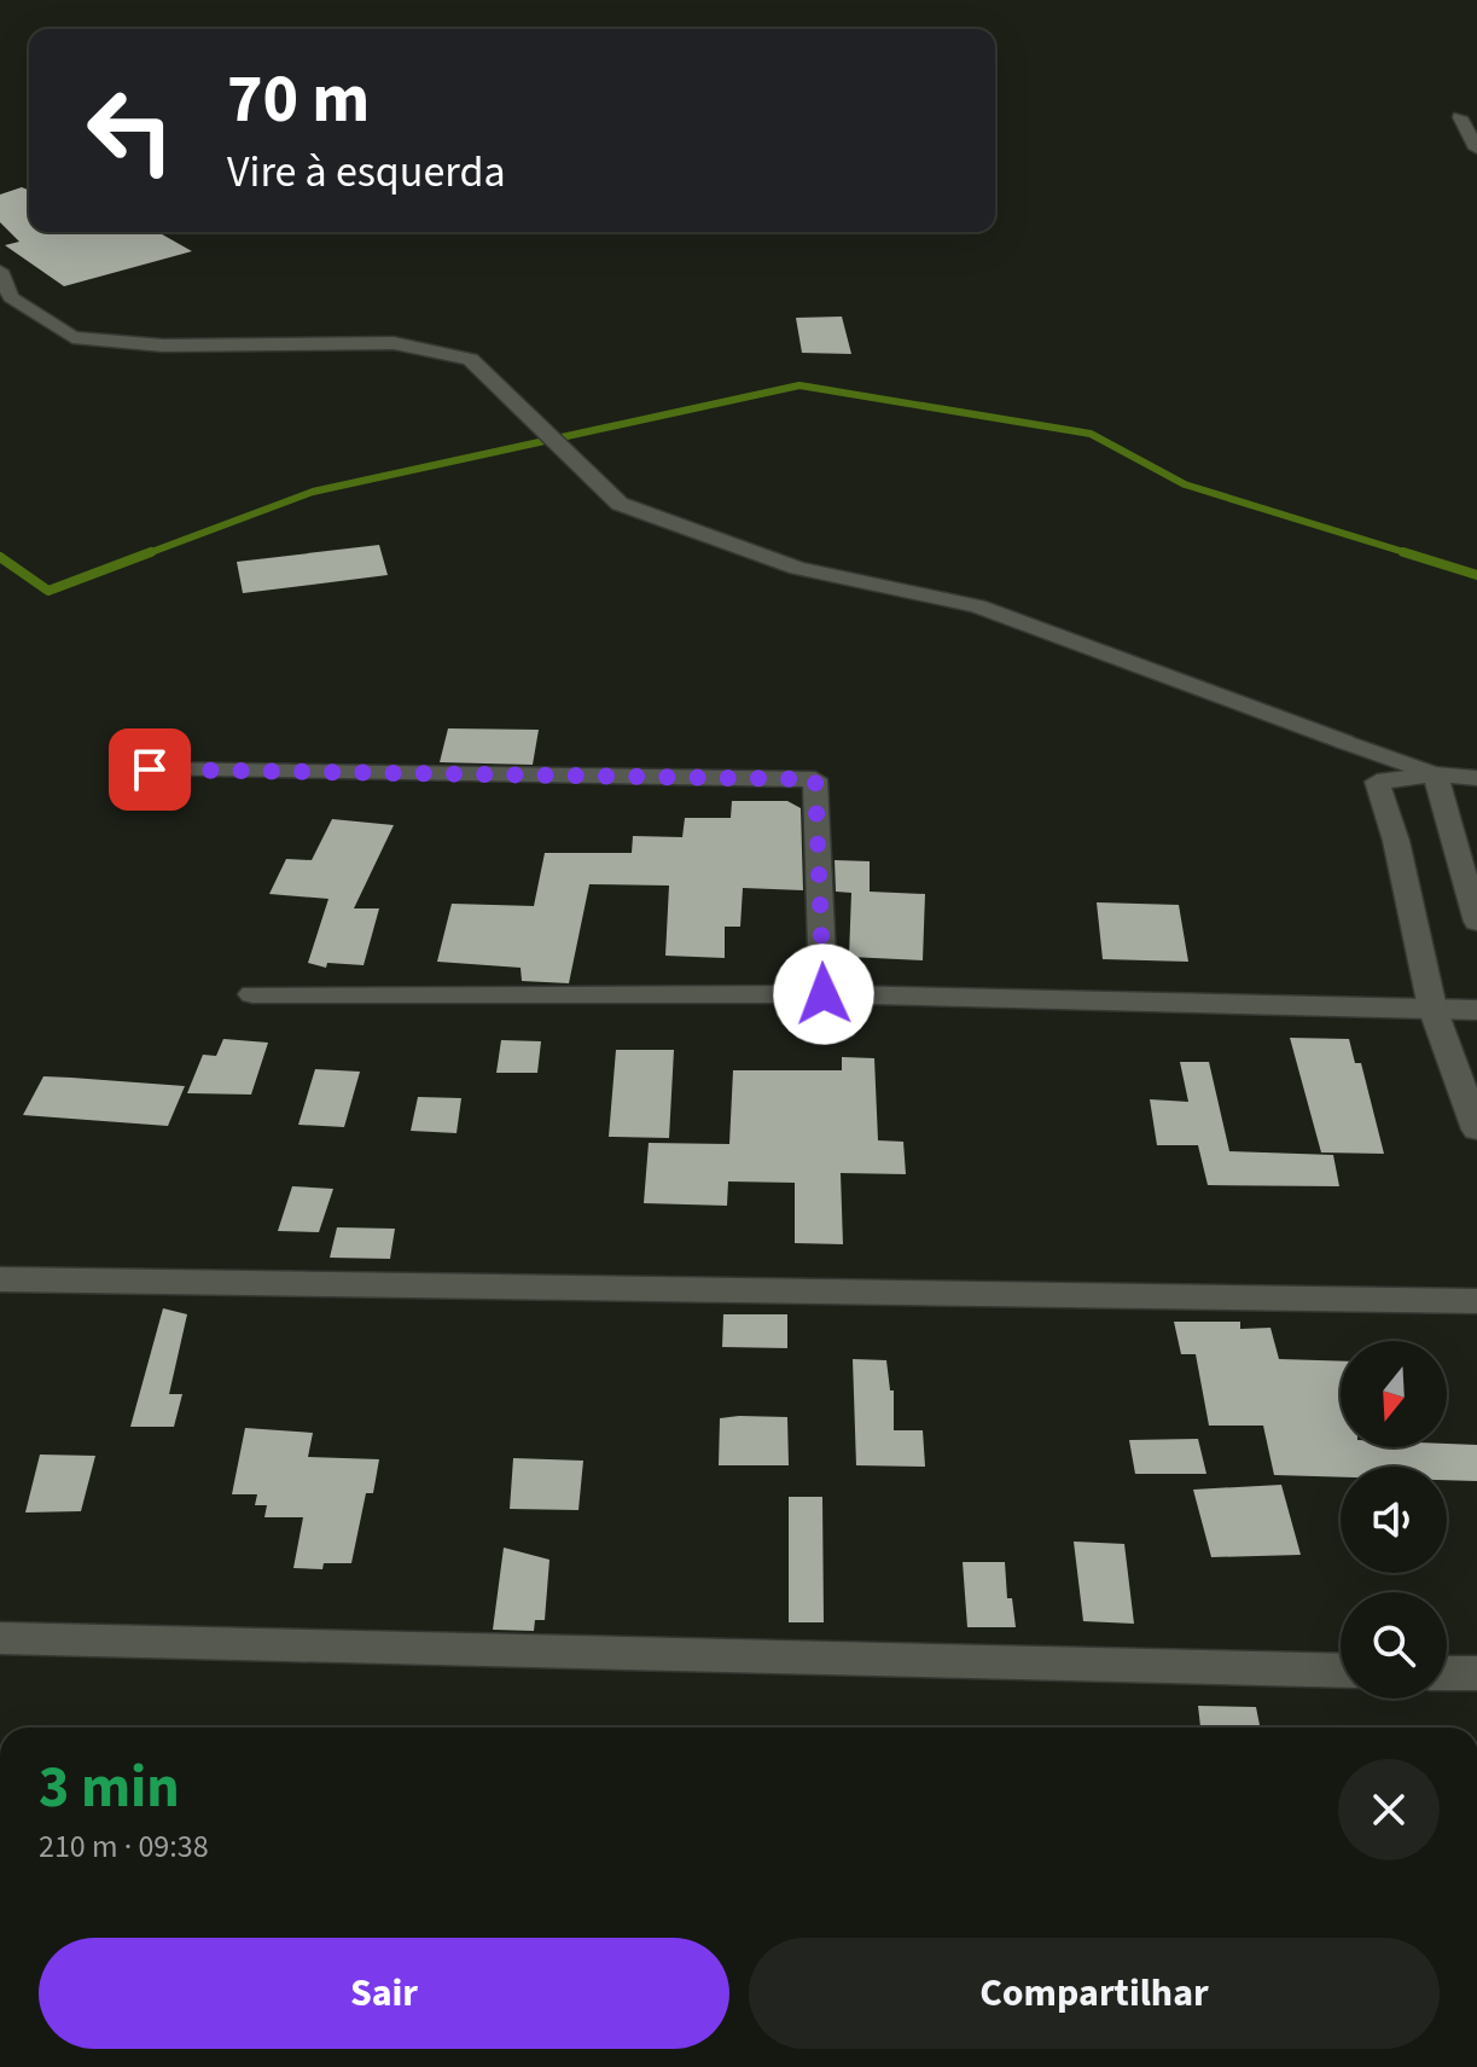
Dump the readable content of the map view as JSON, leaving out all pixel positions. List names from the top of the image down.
{
  "north": "bottom",
  "page": {
    "turn": ["70 m", "Vire à esquerda"],
    "heading": ["3 min", "210 m · 09:38"],
    "buttons": ["Sair", "Compartilhar"]
  }
}
